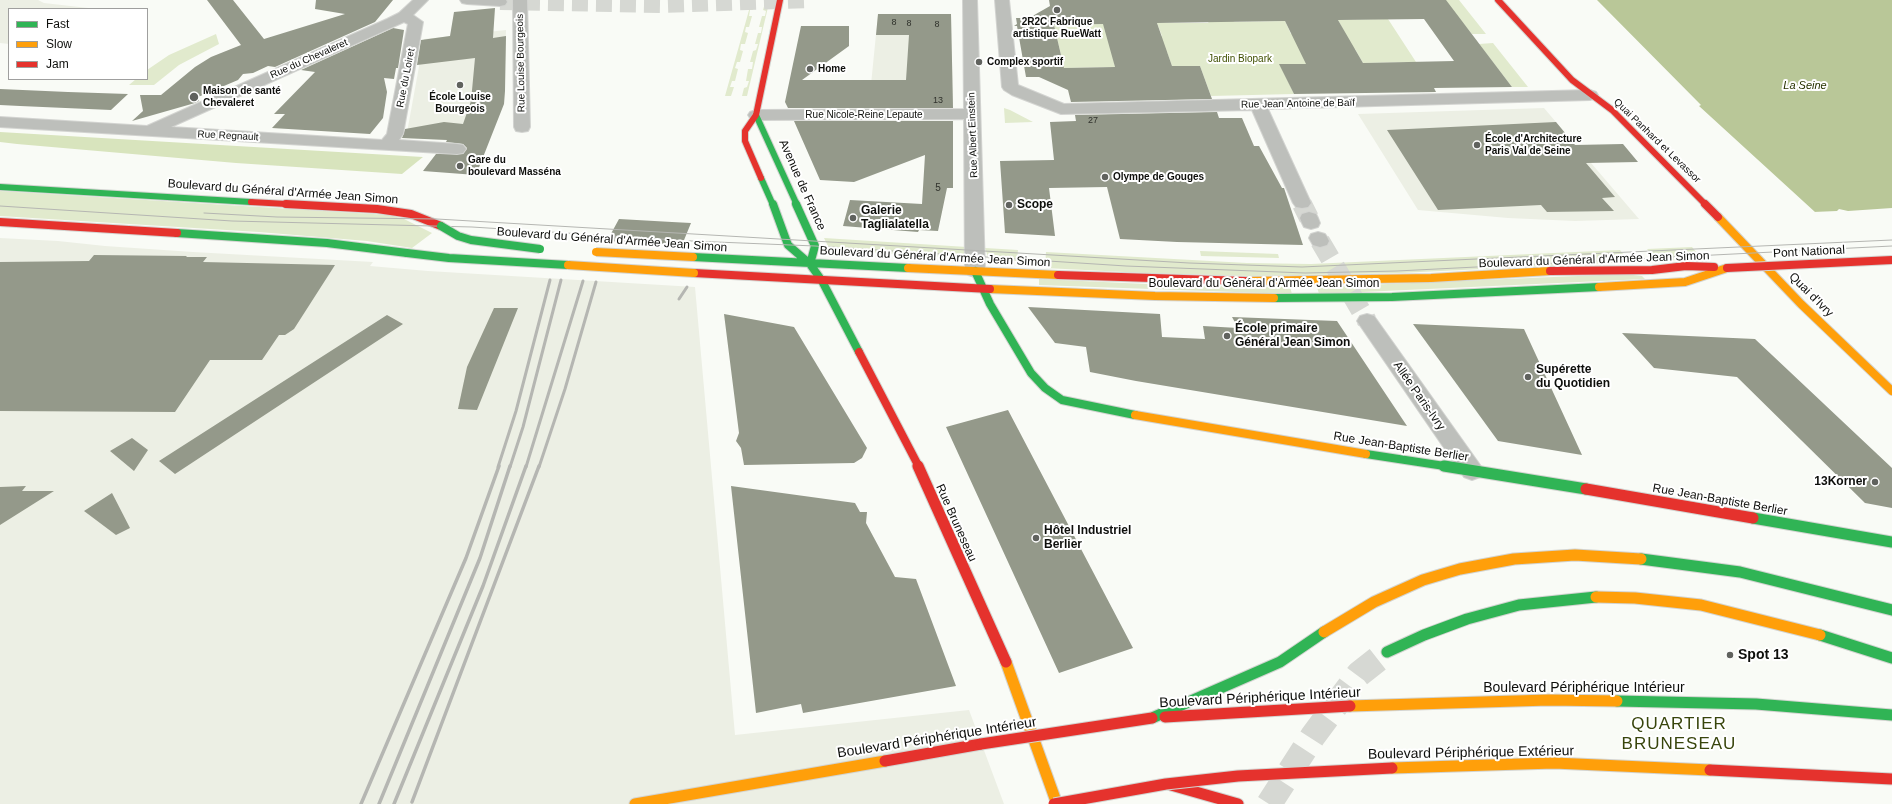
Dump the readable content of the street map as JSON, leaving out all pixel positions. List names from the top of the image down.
{
  "streets": {
    "main road": [
      "Quai Panhard et Levassor",
      "Avenue de France",
      "Boulevard du Général d'Armée Jean Simon",
      "Pont National",
      "Quai d'Ivry",
      "Rue Jean-Baptiste Berlier",
      "Rue Bruneseau",
      "Boulevard Périphérique Intérieur",
      "Boulevard Périphérique Extérieur"
    ],
    "street": [
      "Rue du Chevaleret",
      "Rue Louise Bourgeois",
      "Rue du Loiret",
      "Rue Jean Antoine de Baïf",
      "Rue Nicole-Reine Lepaute",
      "Rue Albert Einstein",
      "Rue Regnault",
      "Allée Paris-Ivry"
    ]
  },
  "crossings": [
    ["Rue du Chevaleret", "Rue du Loiret"],
    ["Rue du Chevaleret", "Rue Regnault"],
    ["Rue du Loiret", "Rue Regnault"],
    ["Rue Jean Antoine de Baïf", "Quai Panhard et Levassor"],
    ["Rue Nicole-Reine Lepaute", "Rue Albert Einstein"],
    ["Rue Nicole-Reine Lepaute", "Avenue de France"],
    ["Rue Albert Einstein", "Boulevard du Général d'Armée Jean Simon"],
    ["Rue Albert Einstein", "Rue Jean-Baptiste Berlier"],
    ["Quai Panhard et Levassor", "Quai d'Ivry"],
    ["Avenue de France", "Boulevard du Général d'Armée Jean Simon"],
    ["Avenue de France", "Rue Bruneseau"],
    ["Boulevard du Général d'Armée Jean Simon", "Pont National"],
    ["Boulevard du Général d'Armée Jean Simon", "Rue Jean-Baptiste Berlier"],
    ["Boulevard du Général d'Armée Jean Simon", "Rue Bruneseau"],
    ["Allée Paris-Ivry", "Rue Jean-Baptiste Berlier"]
  ],
  "districts": ["QUARTIER BRUNESEAU"],
  "water": ["La Seine"],
  "parks": ["Jardin Biopark"],
  "places": [
    "2R2C Fabrique artistique RueWatt",
    "Complex sportif",
    "Home",
    "École Louise Bourgeois",
    "Maison de santé Chevaleret",
    "École d'Architecture Paris Val de Seine",
    "Gare du boulevard Masséna",
    "Olympe de Gouges",
    "Scope",
    "Galerie Taglialatella",
    "École primaire Général Jean Simon",
    "Supérette du Quotidien",
    "13Korner",
    "Hôtel Industriel Berlier",
    "Spot 13"
  ],
  "house_numbers": [
    "8",
    "8",
    "8",
    "13",
    "27",
    "5"
  ],
  "legend": ["Fast", "Slow", "Jam"]
}
